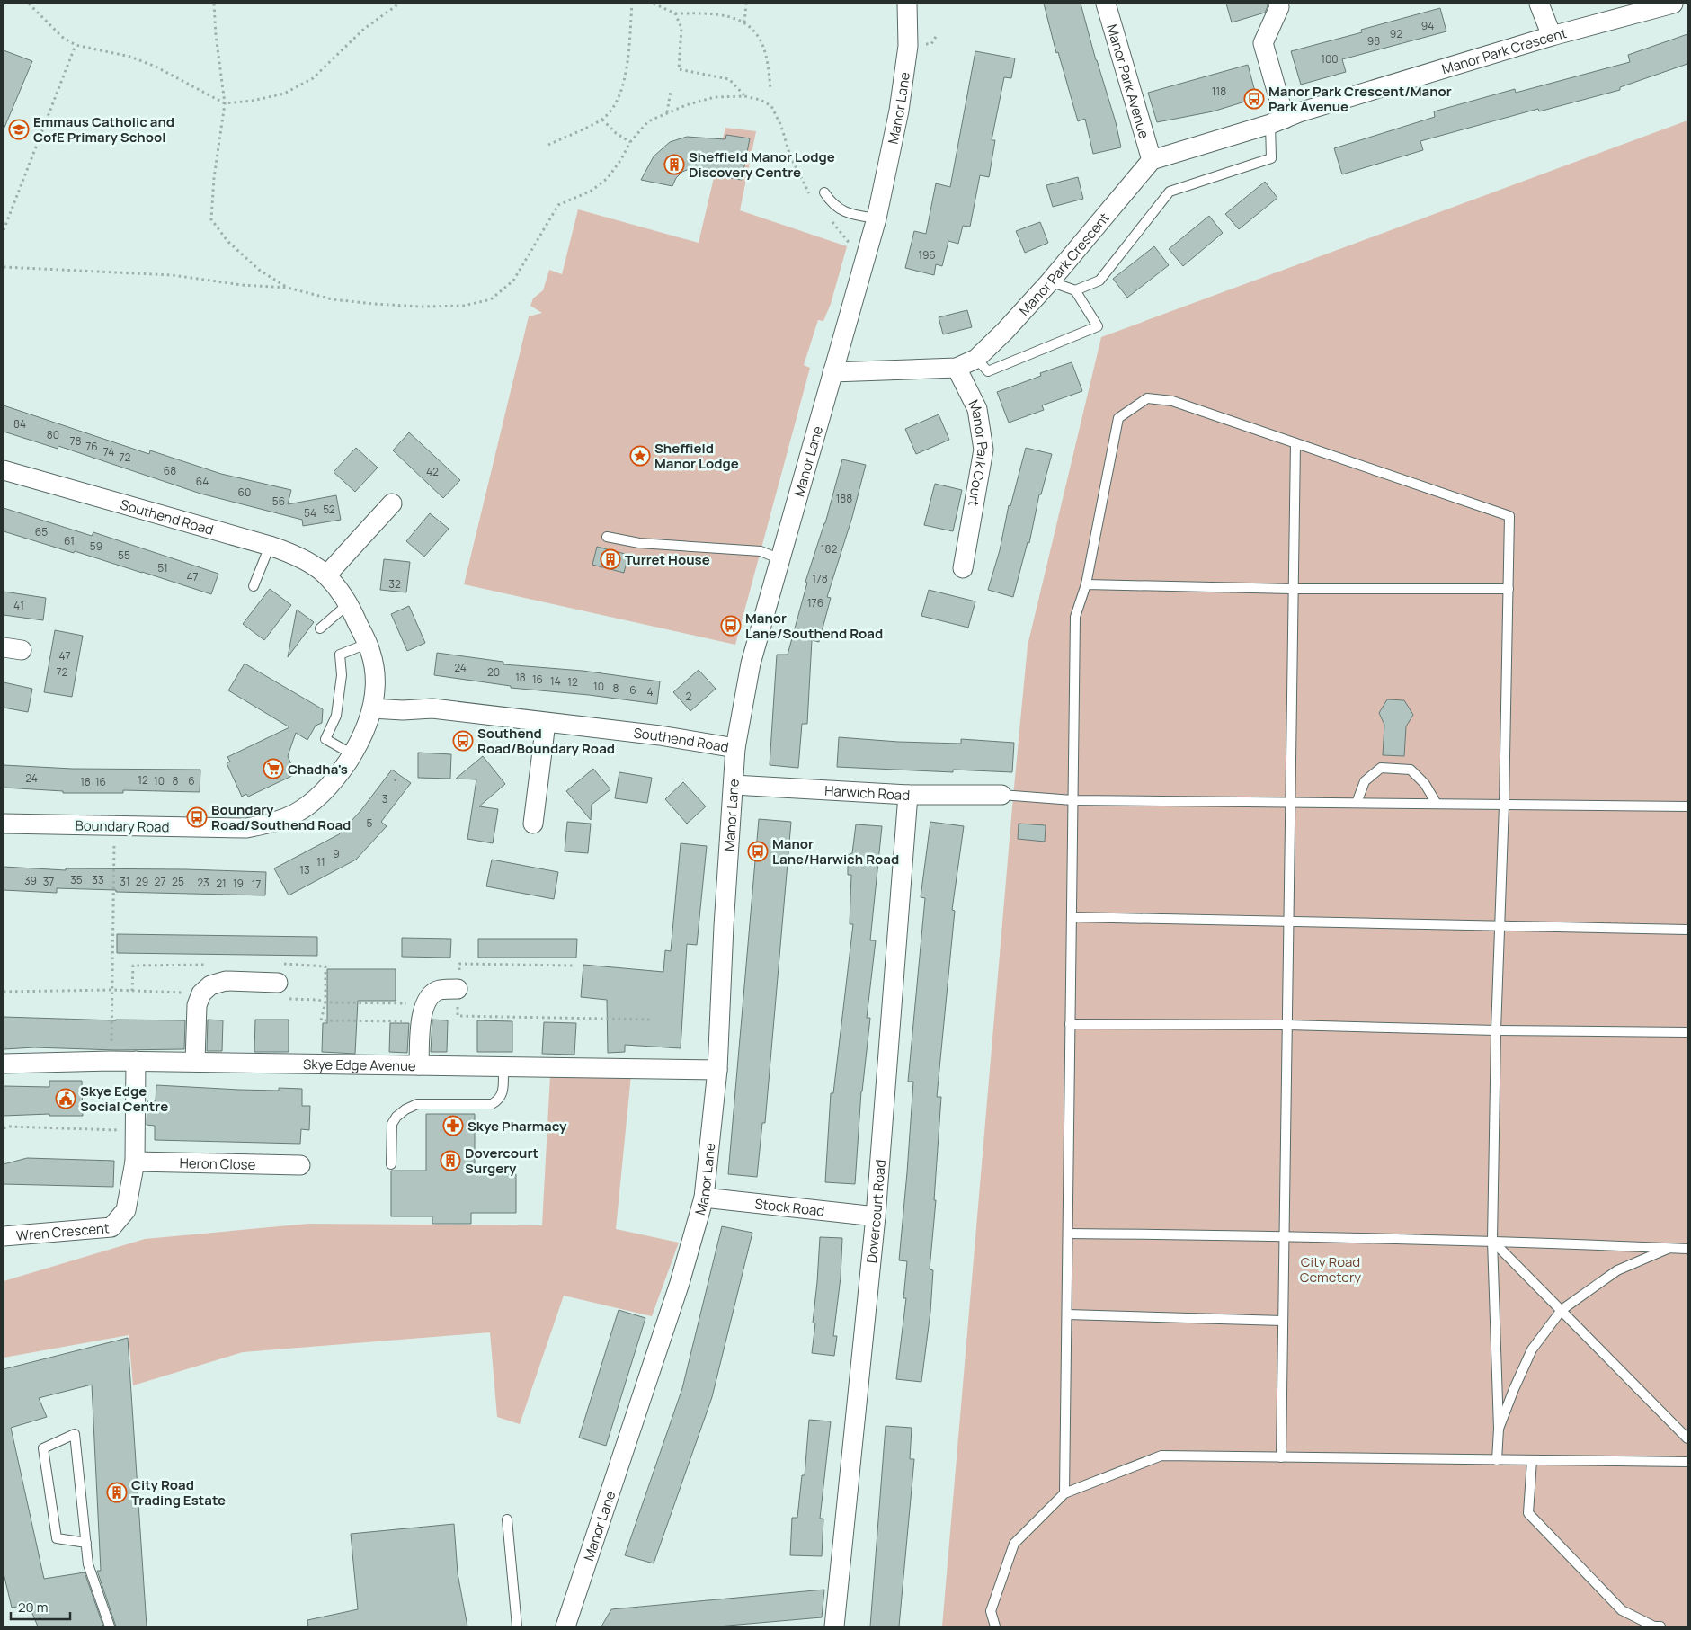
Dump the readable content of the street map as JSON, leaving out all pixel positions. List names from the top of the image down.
{
  "streets": {
    "street": [
      "Manor Park Crescent",
      "Manor Park Avenue",
      "Manor Lane",
      "Manor Park Court",
      "Southend Road",
      "Harwich Road",
      "Boundary Road",
      "Skye Edge Avenue",
      "Heron Close",
      "Stock Road",
      "Dovercourt Road",
      "Wren Crescent"
    ]
  },
  "crossings": [
    ["Manor Park Crescent", "Manor Park Avenue"],
    ["Manor Park Crescent", "Manor Lane"],
    ["Manor Park Crescent", "Manor Park Court"],
    ["Manor Lane", "Southend Road"],
    ["Manor Lane", "Harwich Road"],
    ["Manor Lane", "Skye Edge Avenue"],
    ["Manor Lane", "Stock Road"],
    ["Southend Road", "Boundary Road"],
    ["Harwich Road", "Dovercourt Road"],
    ["Skye Edge Avenue", "Wren Crescent"],
    ["Heron Close", "Wren Crescent"],
    ["Stock Road", "Dovercourt Road"]
  ],
  "parks": ["City Road Cemetery"],
  "places": {
    "bus stop": [
      "Manor Park Crescent/Manor Park Avenue",
      "Manor Lane/Southend Road",
      "Southend Road/Boundary Road",
      "Boundary Road/Southend Road",
      "Manor Lane/Harwich Road"
    ],
    "school or university": ["Emmaus Catholic and CofE Primary School"],
    "building": [
      "Sheffield Manor Lodge Discovery Centre",
      "Turret House",
      "Dovercourt Surgery",
      "City Road Trading Estate"
    ],
    "place": ["Sheffield Manor Lodge"],
    "supermarket": ["Chadha's"],
    "public building": ["Skye Edge Social Centre"],
    "pharmacy": ["Skye Pharmacy"]
  },
  "house_numbers": [
    "94",
    "92",
    "98",
    "100",
    "118",
    "196",
    "84",
    "80",
    "78",
    "76",
    "74",
    "72",
    "68",
    "42",
    "64",
    "60",
    "188",
    "56",
    "52",
    "54",
    "65",
    "61",
    "59",
    "182",
    "55",
    "51",
    "47",
    "178",
    "32",
    "176",
    "41",
    "47",
    "24",
    "72",
    "20",
    "18",
    "16",
    "14",
    "12",
    "10",
    "8",
    "6",
    "4",
    "2",
    "24",
    "12",
    "10",
    "8",
    "6",
    "18",
    "16",
    "1",
    "3",
    "5",
    "9",
    "11",
    "13",
    "35",
    "33",
    "39",
    "37",
    "31",
    "29",
    "27",
    "25",
    "23",
    "21",
    "19",
    "17"
  ],
  "scale_bar": "20 m"
}
